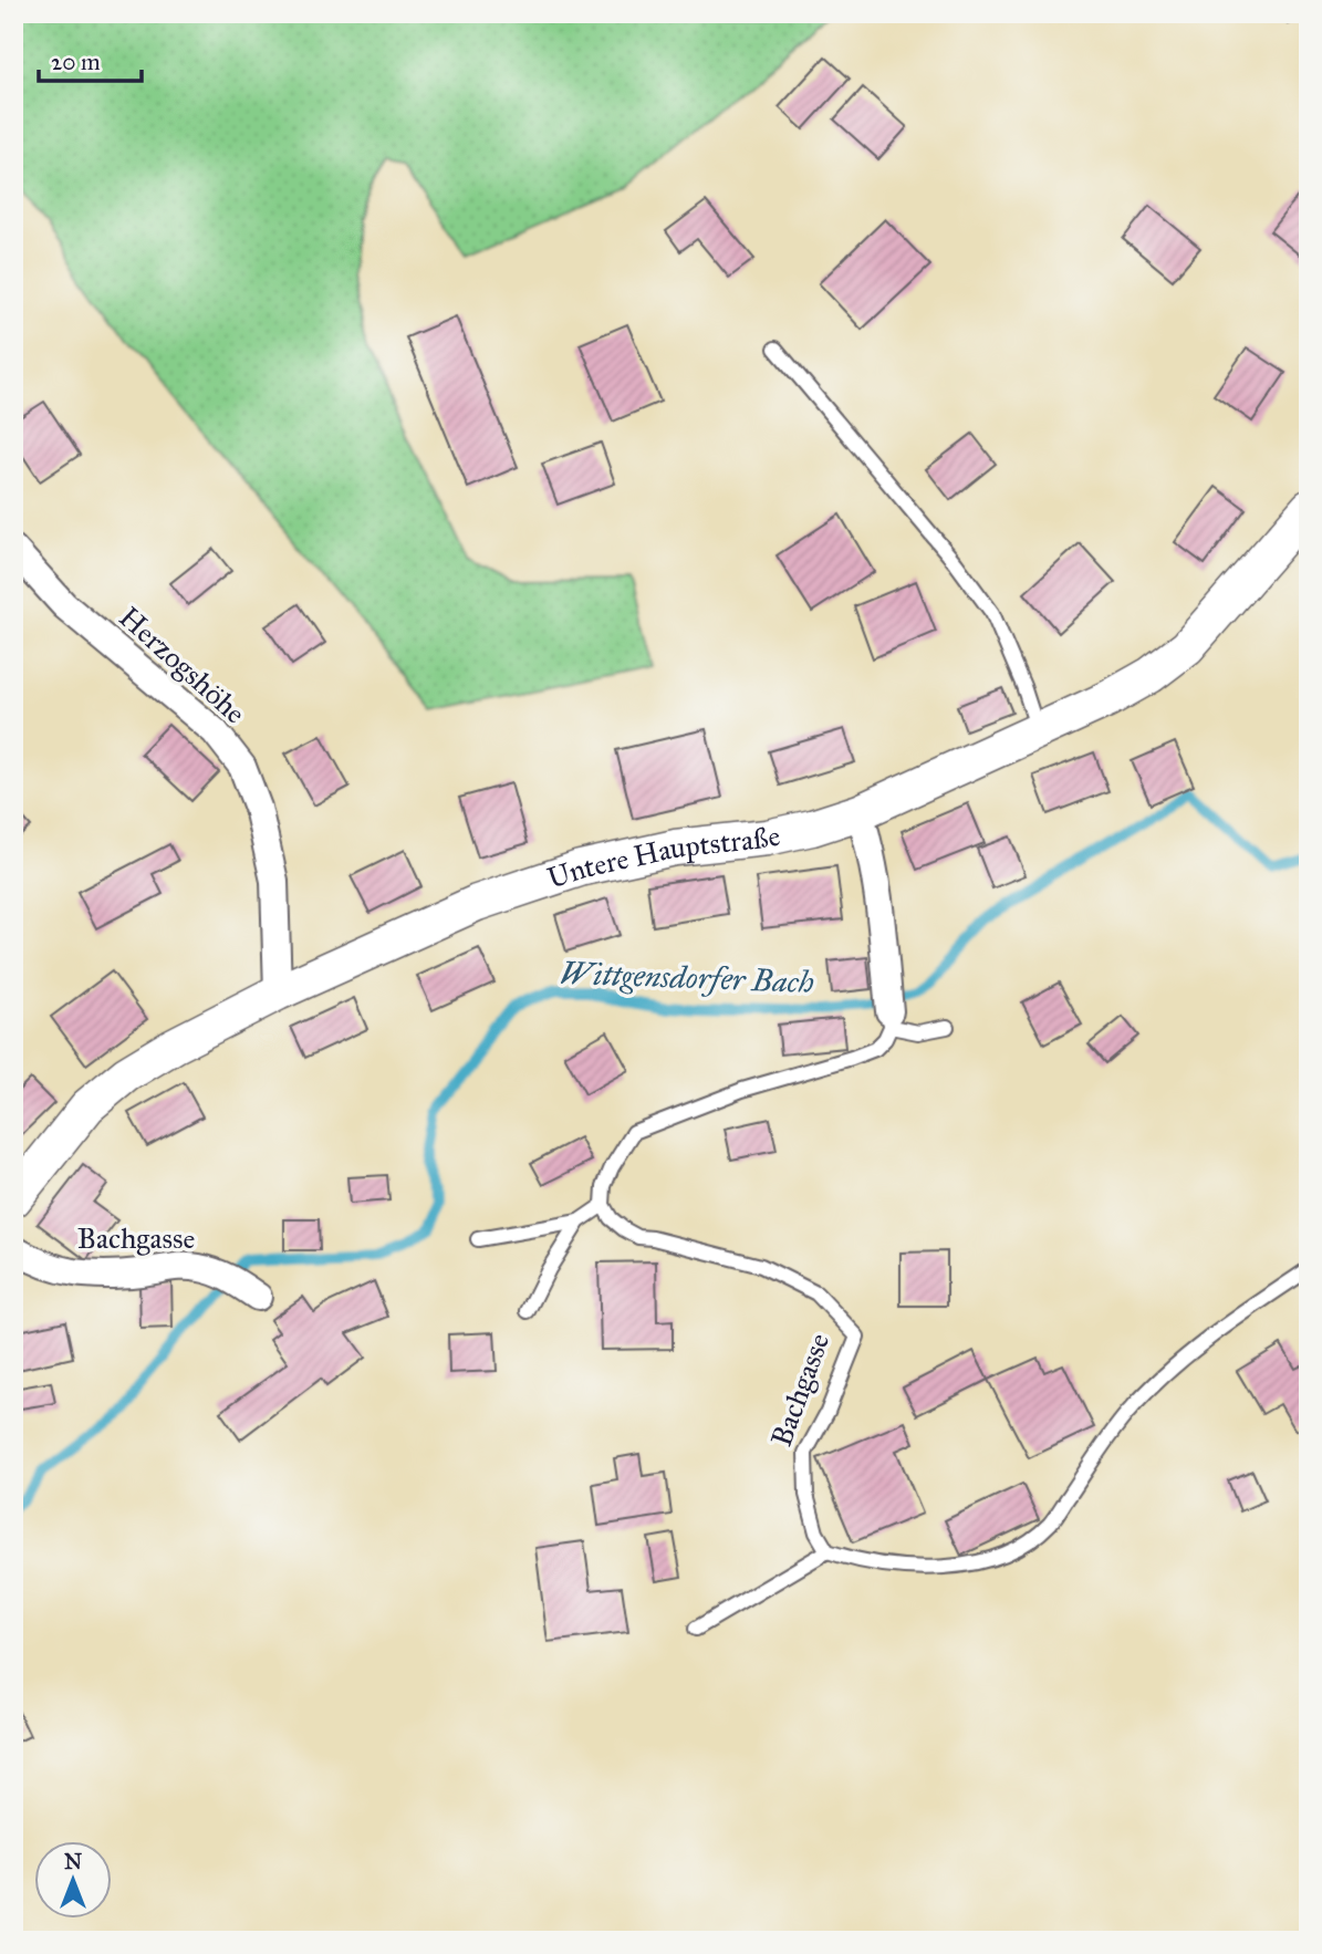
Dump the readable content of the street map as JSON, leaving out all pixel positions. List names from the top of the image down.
{
  "streets": {
    "street": ["Herzogshöhe", "Untere Hauptstraße", "Bachgasse"]
  },
  "crossings": [
    ["Herzogshöhe", "Untere Hauptstraße"]
  ],
  "water": ["Wittgensdorfer Bach"],
  "scale_bar": "20 m",
  "north": "top"
}
